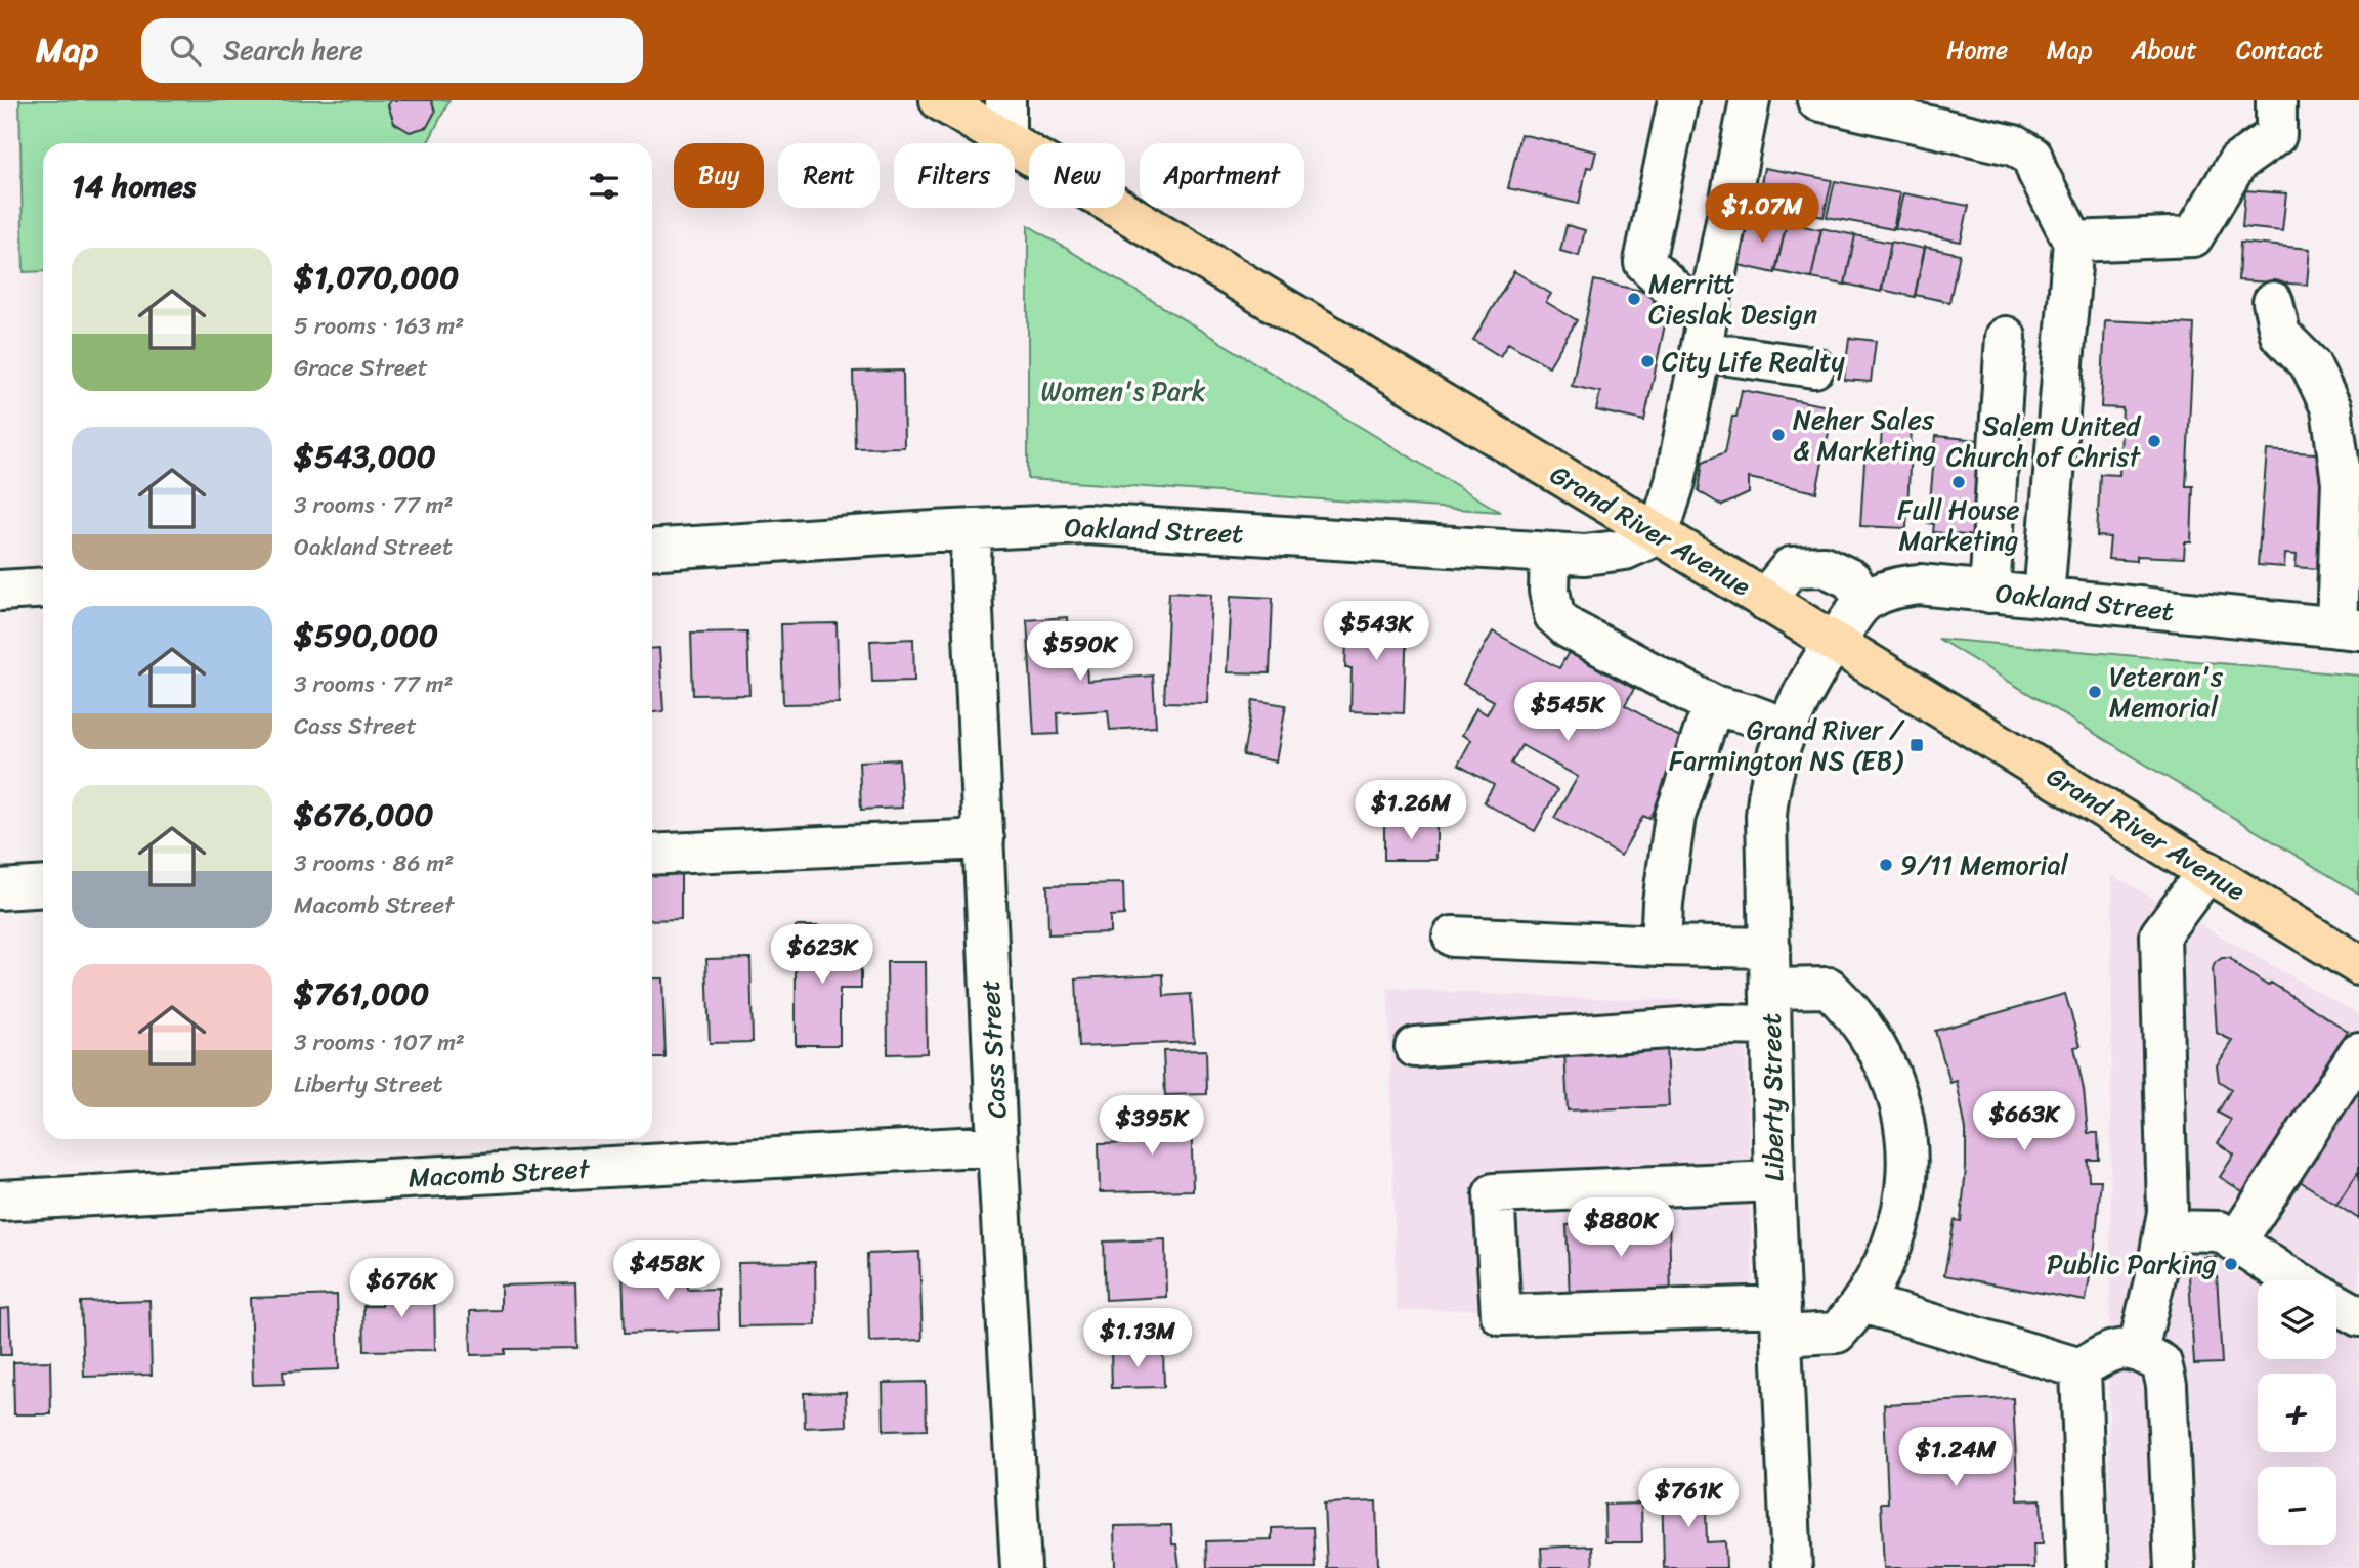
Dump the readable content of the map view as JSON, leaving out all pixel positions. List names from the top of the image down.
{
  "streets": {
    "main road": ["Grand River Avenue"],
    "street": [
      "Oakland Street",
      "Cass Street",
      "Liberty Street",
      "Macomb Street"
    ]
  },
  "crossings": [
    ["Oakland Street", "Grand River Avenue"],
    ["Oakland Street", "Cass Street"],
    ["Grand River Avenue", "Liberty Street"],
    ["Cass Street", "Macomb Street"]
  ],
  "parks": ["Women's Park"],
  "places": {
    "other": [
      "Merritt Cieslak Design",
      "City Life Realty",
      "Neher Sales & Marketing",
      "Salem United Church of Christ",
      "Full House Marketing",
      "Veteran's Memorial",
      "9/11 Memorial",
      "Public Parking"
    ],
    "transit": ["Grand River / Farmington NS (EB)"]
  },
  "page": {
    "header": "Map",
    "search": "Search here",
    "nav": [
      "Home",
      "Map",
      "About",
      "Contact"
    ],
    "chip": [
      "Buy",
      "Rent",
      "Filters",
      "New",
      "Apartment"
    ],
    "heading": "14 homes",
    "price": [
      "$1.07M",
      "$543K",
      "$590K",
      "$545K",
      "$1.26M",
      "$623K",
      "$663K",
      "$395K",
      "$880K",
      "$458K",
      "$676K",
      "$1.13M",
      "$1.24M",
      "$761K"
    ],
    "list": [
      {
        "name": "$1,070,000",
        "note": "5 rooms · 163 m² · Grace Street"
      },
      {
        "name": "$543,000",
        "note": "3 rooms · 77 m² · Oakland Street"
      },
      {
        "name": "$590,000",
        "note": "3 rooms · 77 m² · Cass Street"
      },
      {
        "name": "$676,000",
        "note": "3 rooms · 86 m² · Macomb Street"
      },
      {
        "name": "$761,000",
        "note": "3 rooms · 107 m² · Liberty Street"
      }
    ],
    "map_buttons": ["+", "−"]
  }
}
